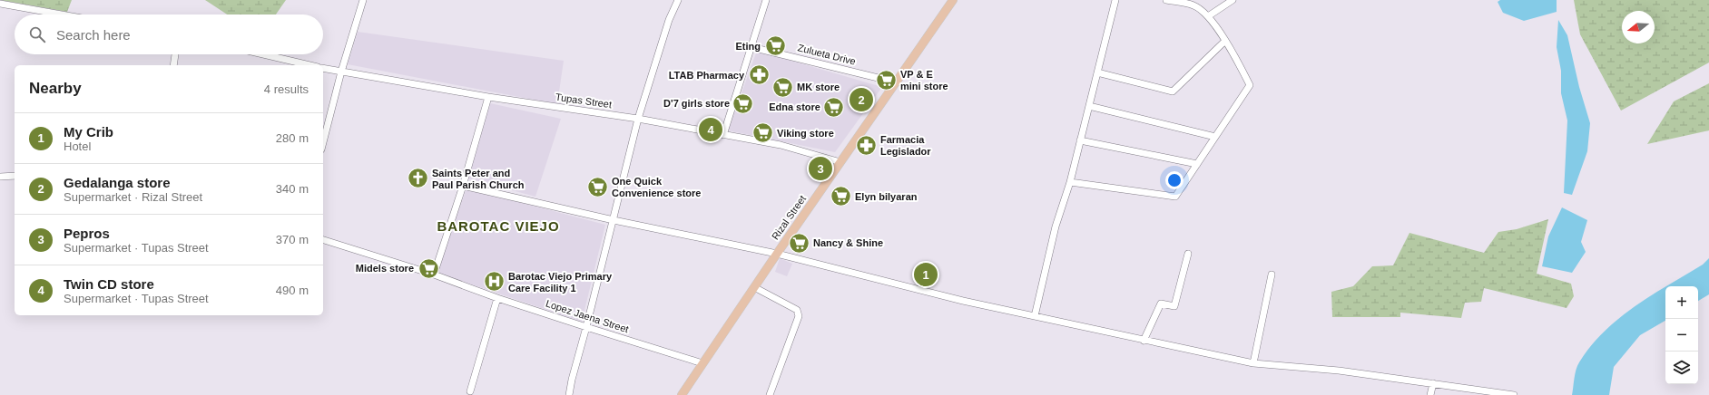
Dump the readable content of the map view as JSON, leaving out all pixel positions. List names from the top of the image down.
{
  "streets": {
    "main road": ["Rizal Street"],
    "street": ["Zulueta Drive", "Tupas Street", "Lopez Jaena Street"]
  },
  "crossings": [
    ["Zulueta Drive", "Rizal Street"],
    ["Tupas Street", "Rizal Street"],
    ["Rizal Street", "Lopez Jaena Street"]
  ],
  "districts": ["BAROTAC VIEJO"],
  "places": {
    "supermarket": [
      "Eting",
      "VP & E mini store",
      "MK store",
      "D'7 girls store",
      "Edna store",
      "Viking store",
      "One Quick Convenience store",
      "Elyn bilyaran",
      "Nancy & Shine",
      "Midels store"
    ],
    "pharmacy": ["LTAB Pharmacy", "Farmacia Legislador"],
    "church": ["Saints Peter and Paul Parish Church"],
    "hospital": ["Barotac Viejo Primary Care Facility 1"]
  },
  "north": "left",
  "page": {
    "search": "Search here",
    "heading": ["Nearby", "4 results"],
    "pins": [
      "2",
      "4",
      "3",
      "1"
    ],
    "list": [
      {
        "mark": "1",
        "name": "My Crib",
        "note": "Hotel",
        "value": "280 m"
      },
      {
        "mark": "2",
        "name": "Gedalanga store",
        "note": "Supermarket · Rizal Street",
        "value": "340 m"
      },
      {
        "mark": "3",
        "name": "Pepros",
        "note": "Supermarket · Tupas Street",
        "value": "370 m"
      },
      {
        "mark": "4",
        "name": "Twin CD store",
        "note": "Supermarket · Tupas Street",
        "value": "490 m"
      }
    ],
    "map_buttons": ["+", "−"]
  }
}
